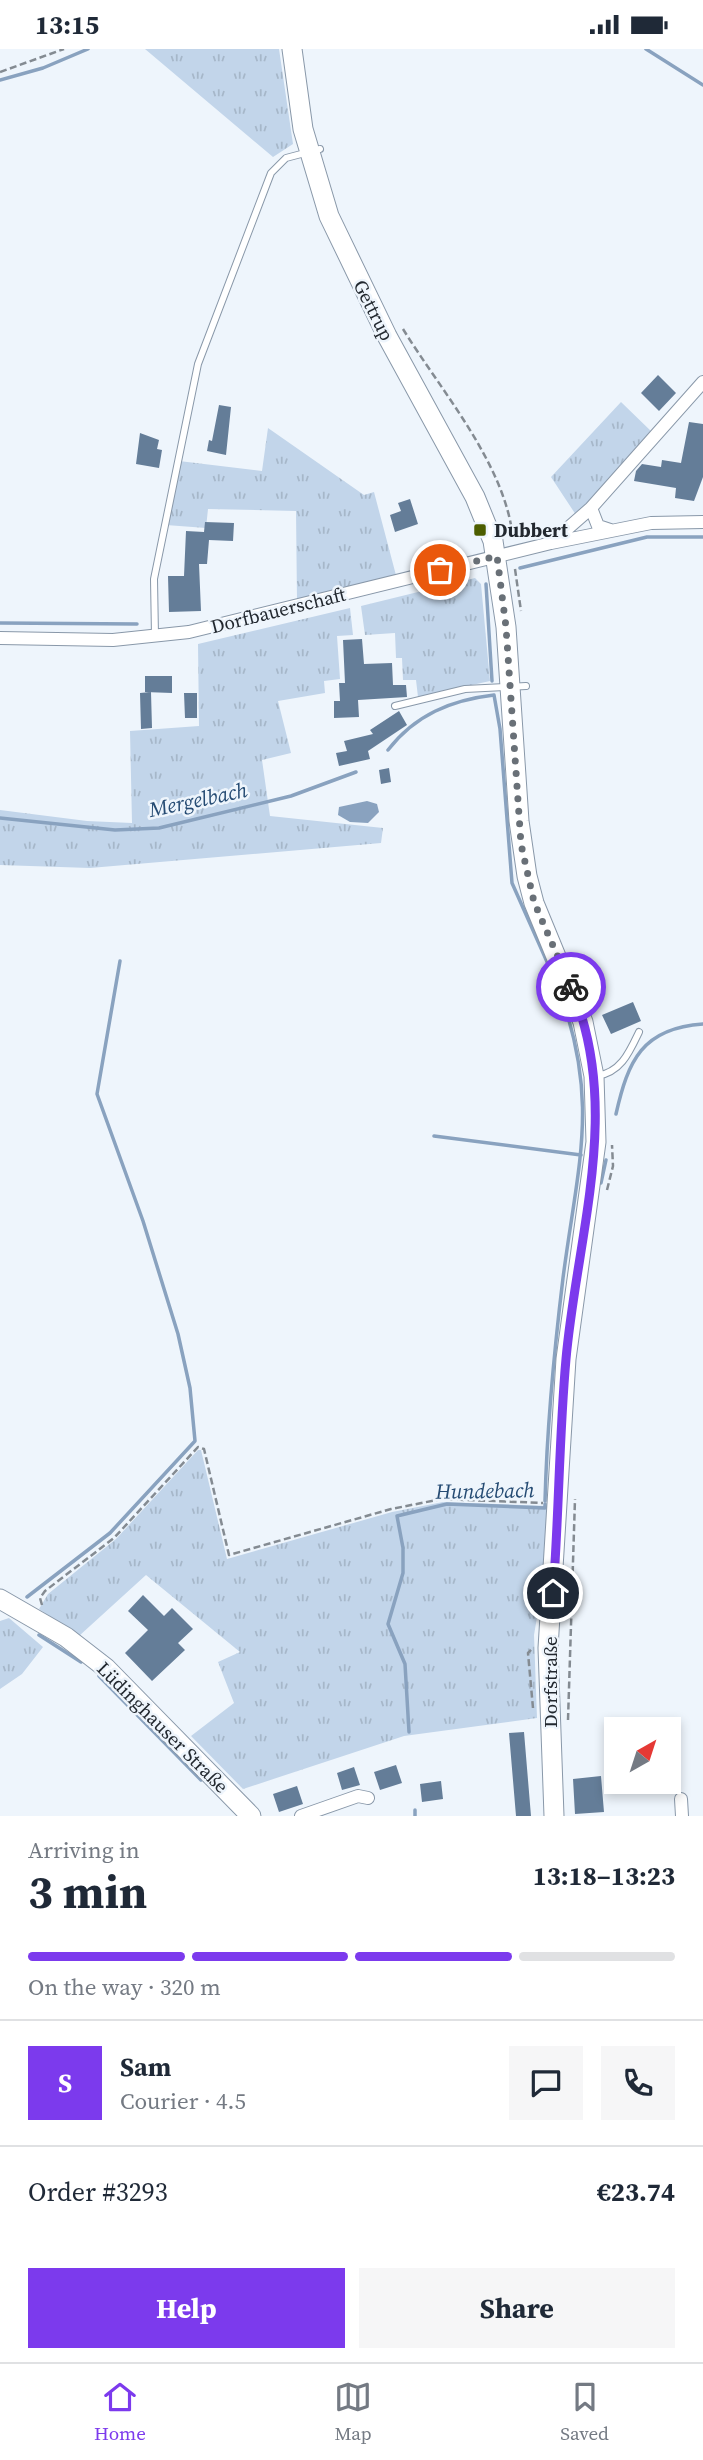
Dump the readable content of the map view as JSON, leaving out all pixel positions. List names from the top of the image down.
{
  "streets": {
    "main road": ["Gettrup", "Dorfstraße", "Lüdinghauser Straße"],
    "street": ["Dorfbauerschaft"]
  },
  "crossings": [
    ["Gettrup", "Dorfbauerschaft"],
    ["Gettrup", "Dorfstraße"],
    ["Dorfbauerschaft", "Dorfstraße"]
  ],
  "water": ["Mergelbach", "Hundebach"],
  "places": {
    "transit": ["Dubbert"]
  },
  "north": "top right",
  "page": {
    "status": "13:15",
    "heading": ["3 min", "Arriving in", "13:18–13:23"],
    "panel": [
      "Sam",
      "Courier · 4.5",
      "Order #3293",
      "€23.74"
    ],
    "bar": "On the way · 320 m",
    "round": "S",
    "buttons": ["Help", "Share"],
    "tabs": ["Home", "Map", "Saved"]
  }
}
